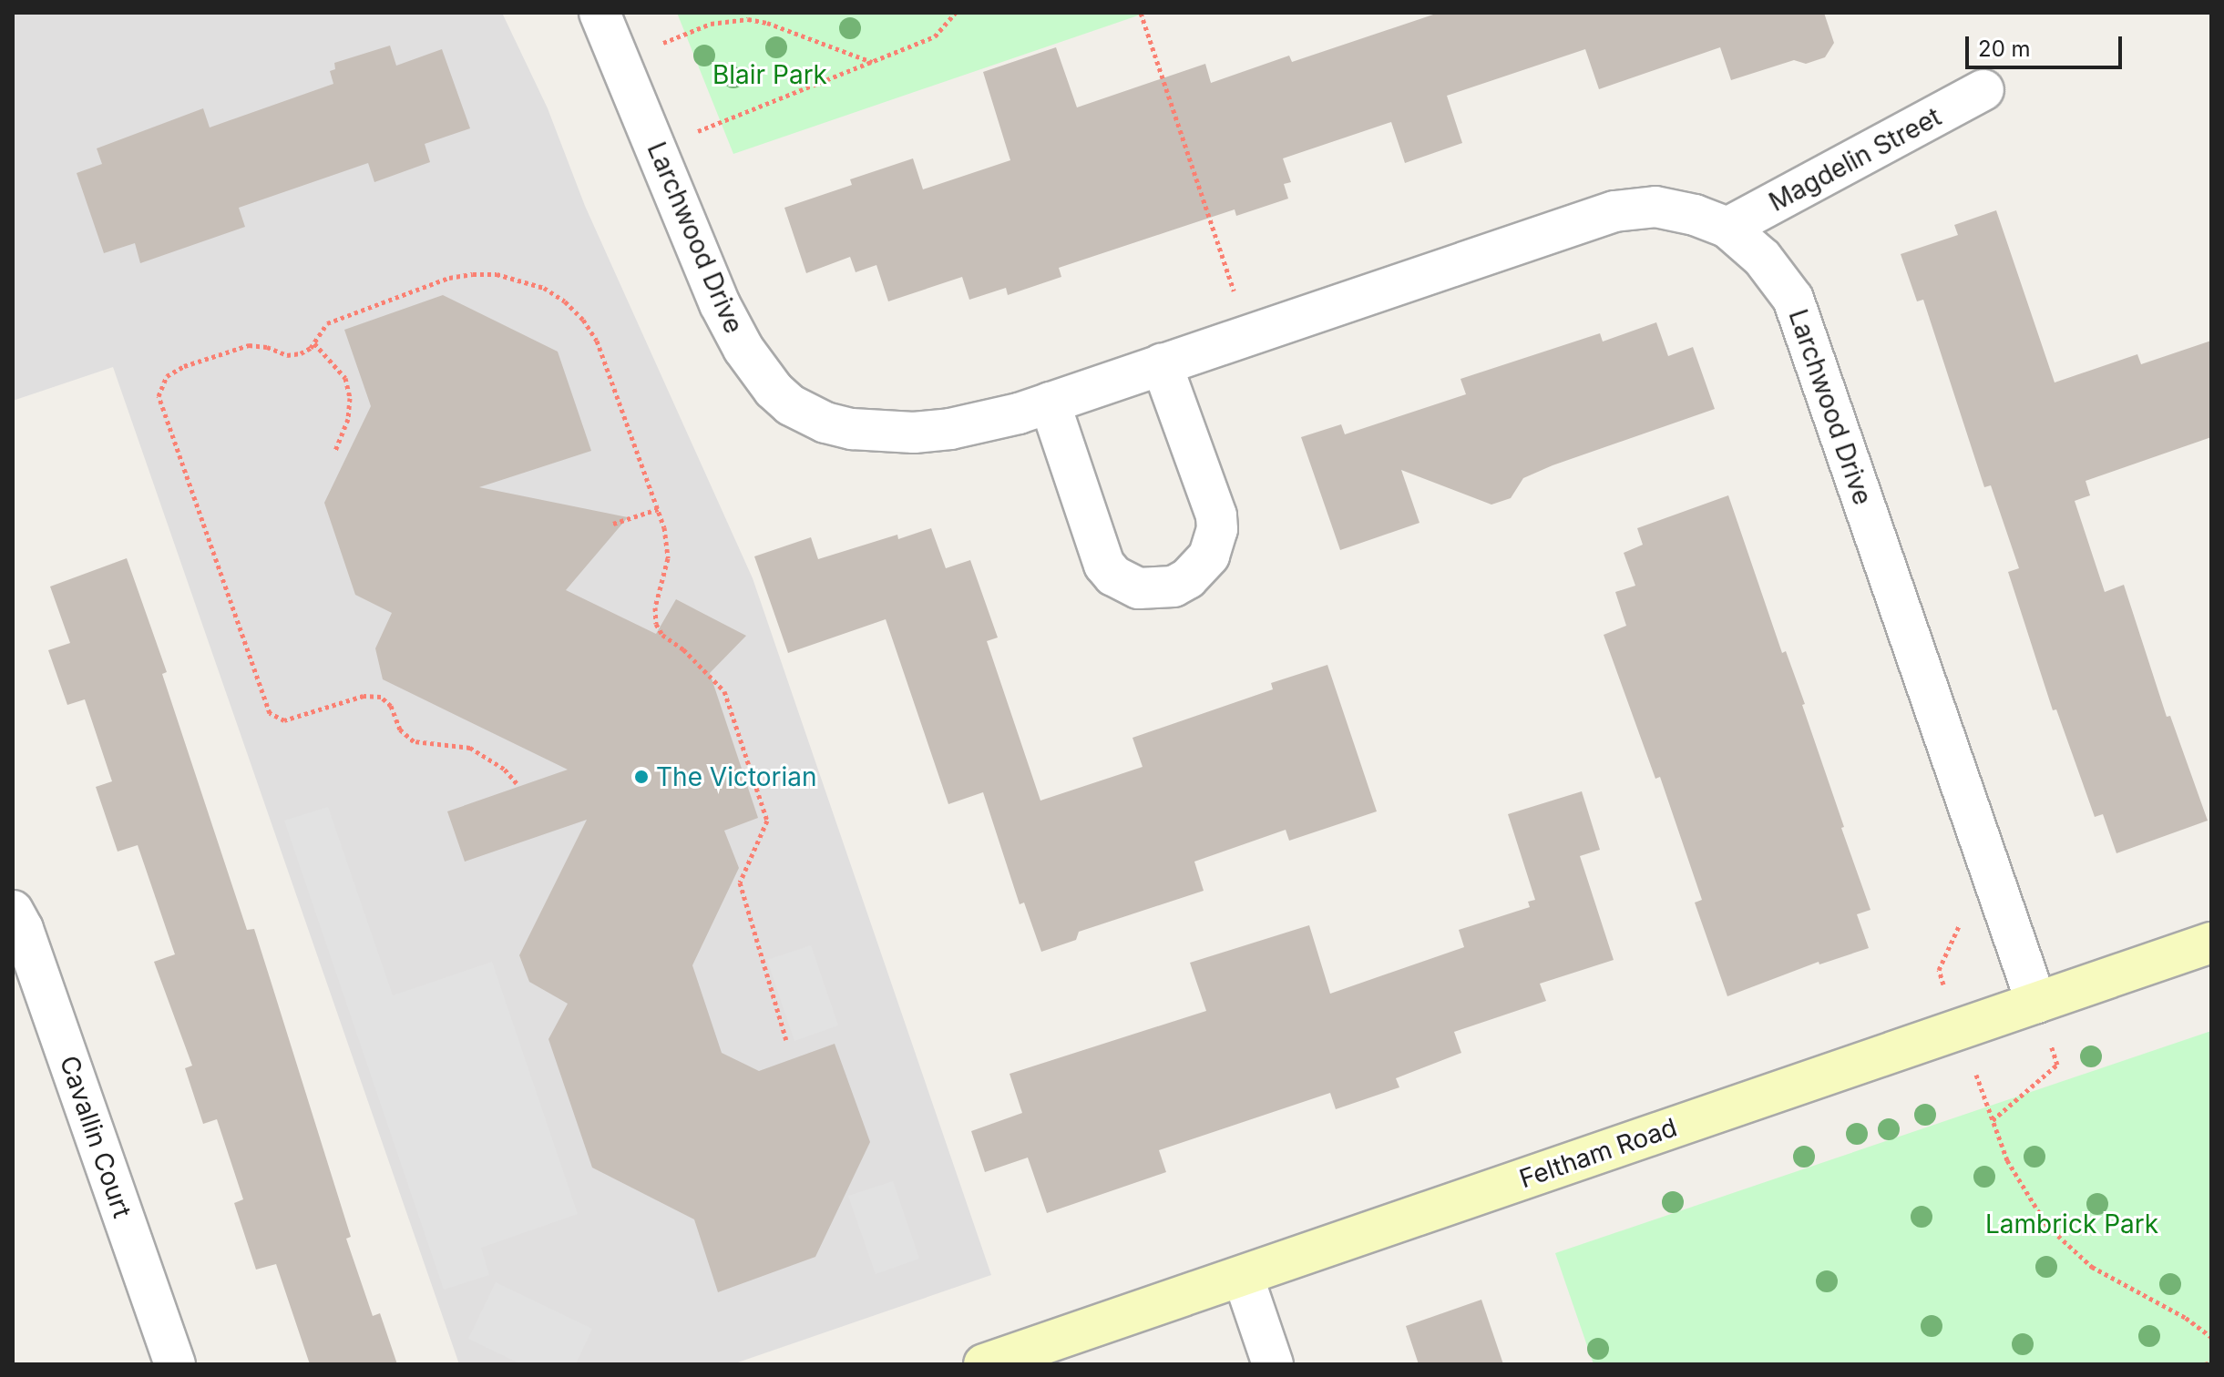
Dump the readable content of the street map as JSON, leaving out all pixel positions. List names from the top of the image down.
{
  "streets": {
    "street": [
      "Magdelin Street",
      "Larchwood Drive",
      "Cavallin Court",
      "Feltham Road"
    ]
  },
  "crossings": [
    ["Magdelin Street", "Larchwood Drive"],
    ["Larchwood Drive", "Feltham Road"]
  ],
  "parks": ["Blair Park", "Lambrick Park"],
  "places": ["The Victorian"],
  "scale_bar": "20 m"
}
